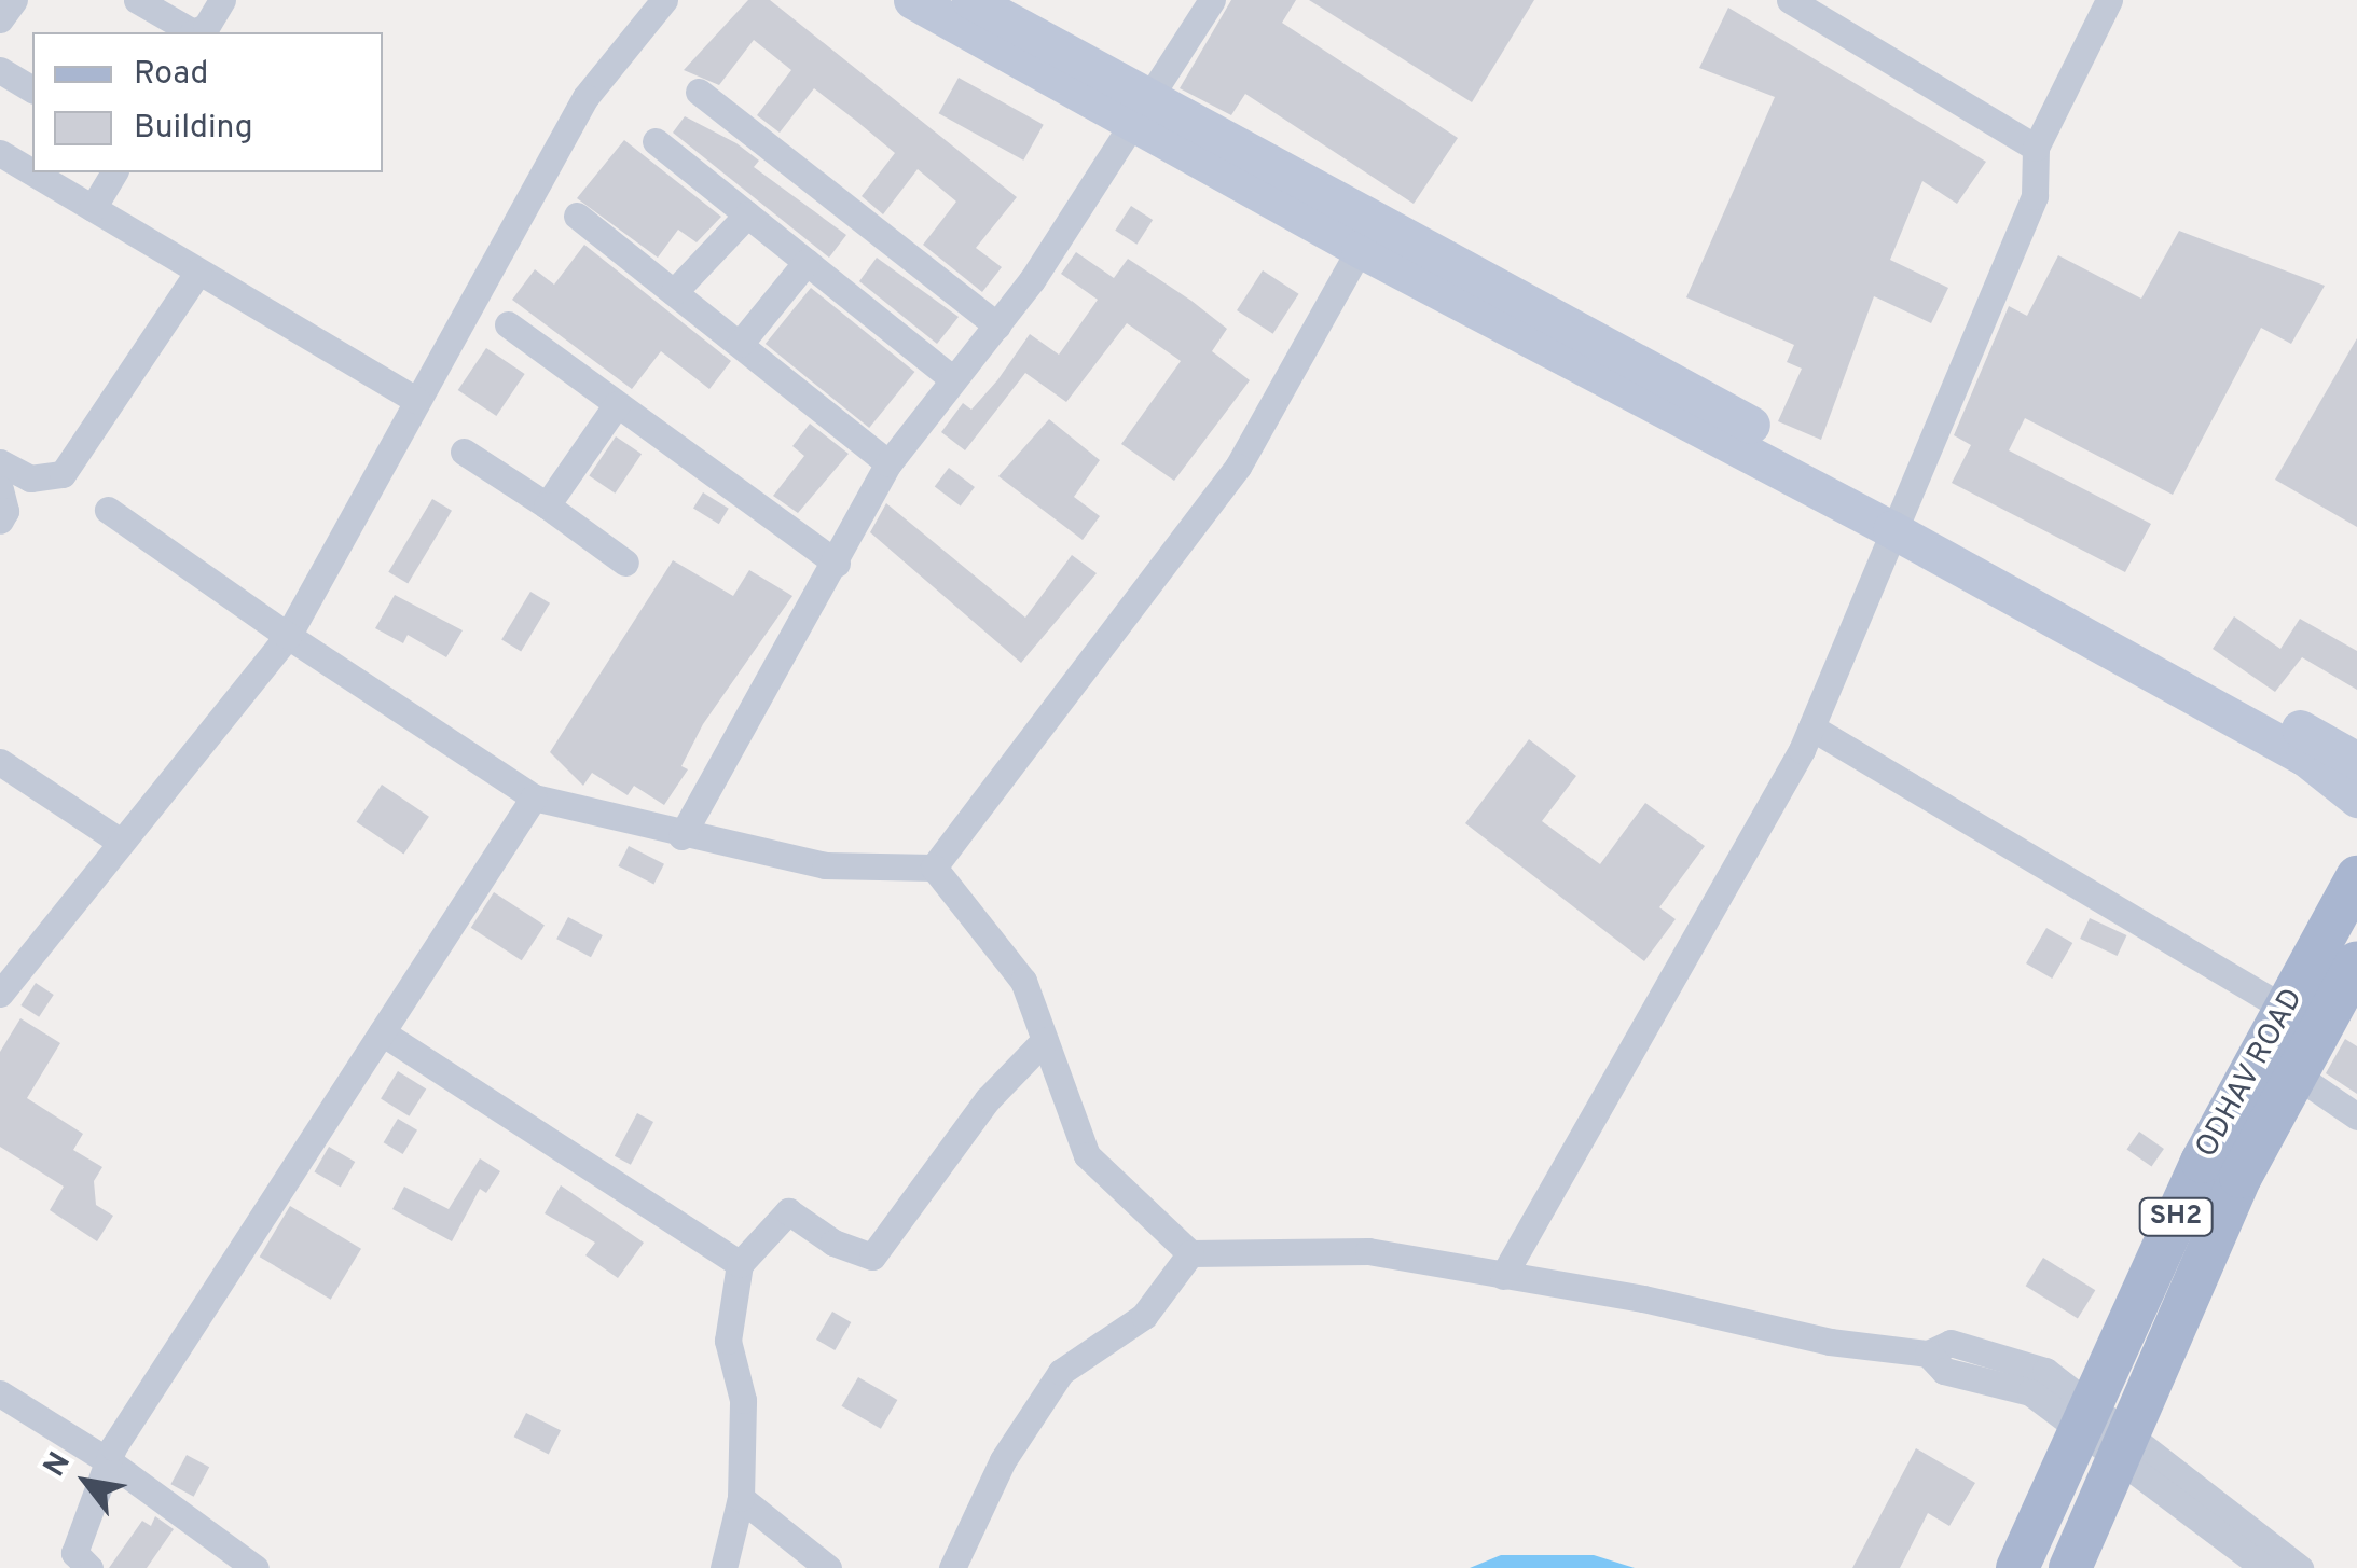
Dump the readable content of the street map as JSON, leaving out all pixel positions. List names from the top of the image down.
{
  "streets": {
    "main road": ["ODHAV ROAD", "SH2"]
  },
  "legend": ["Road", "Building"],
  "north": "top left"
}
